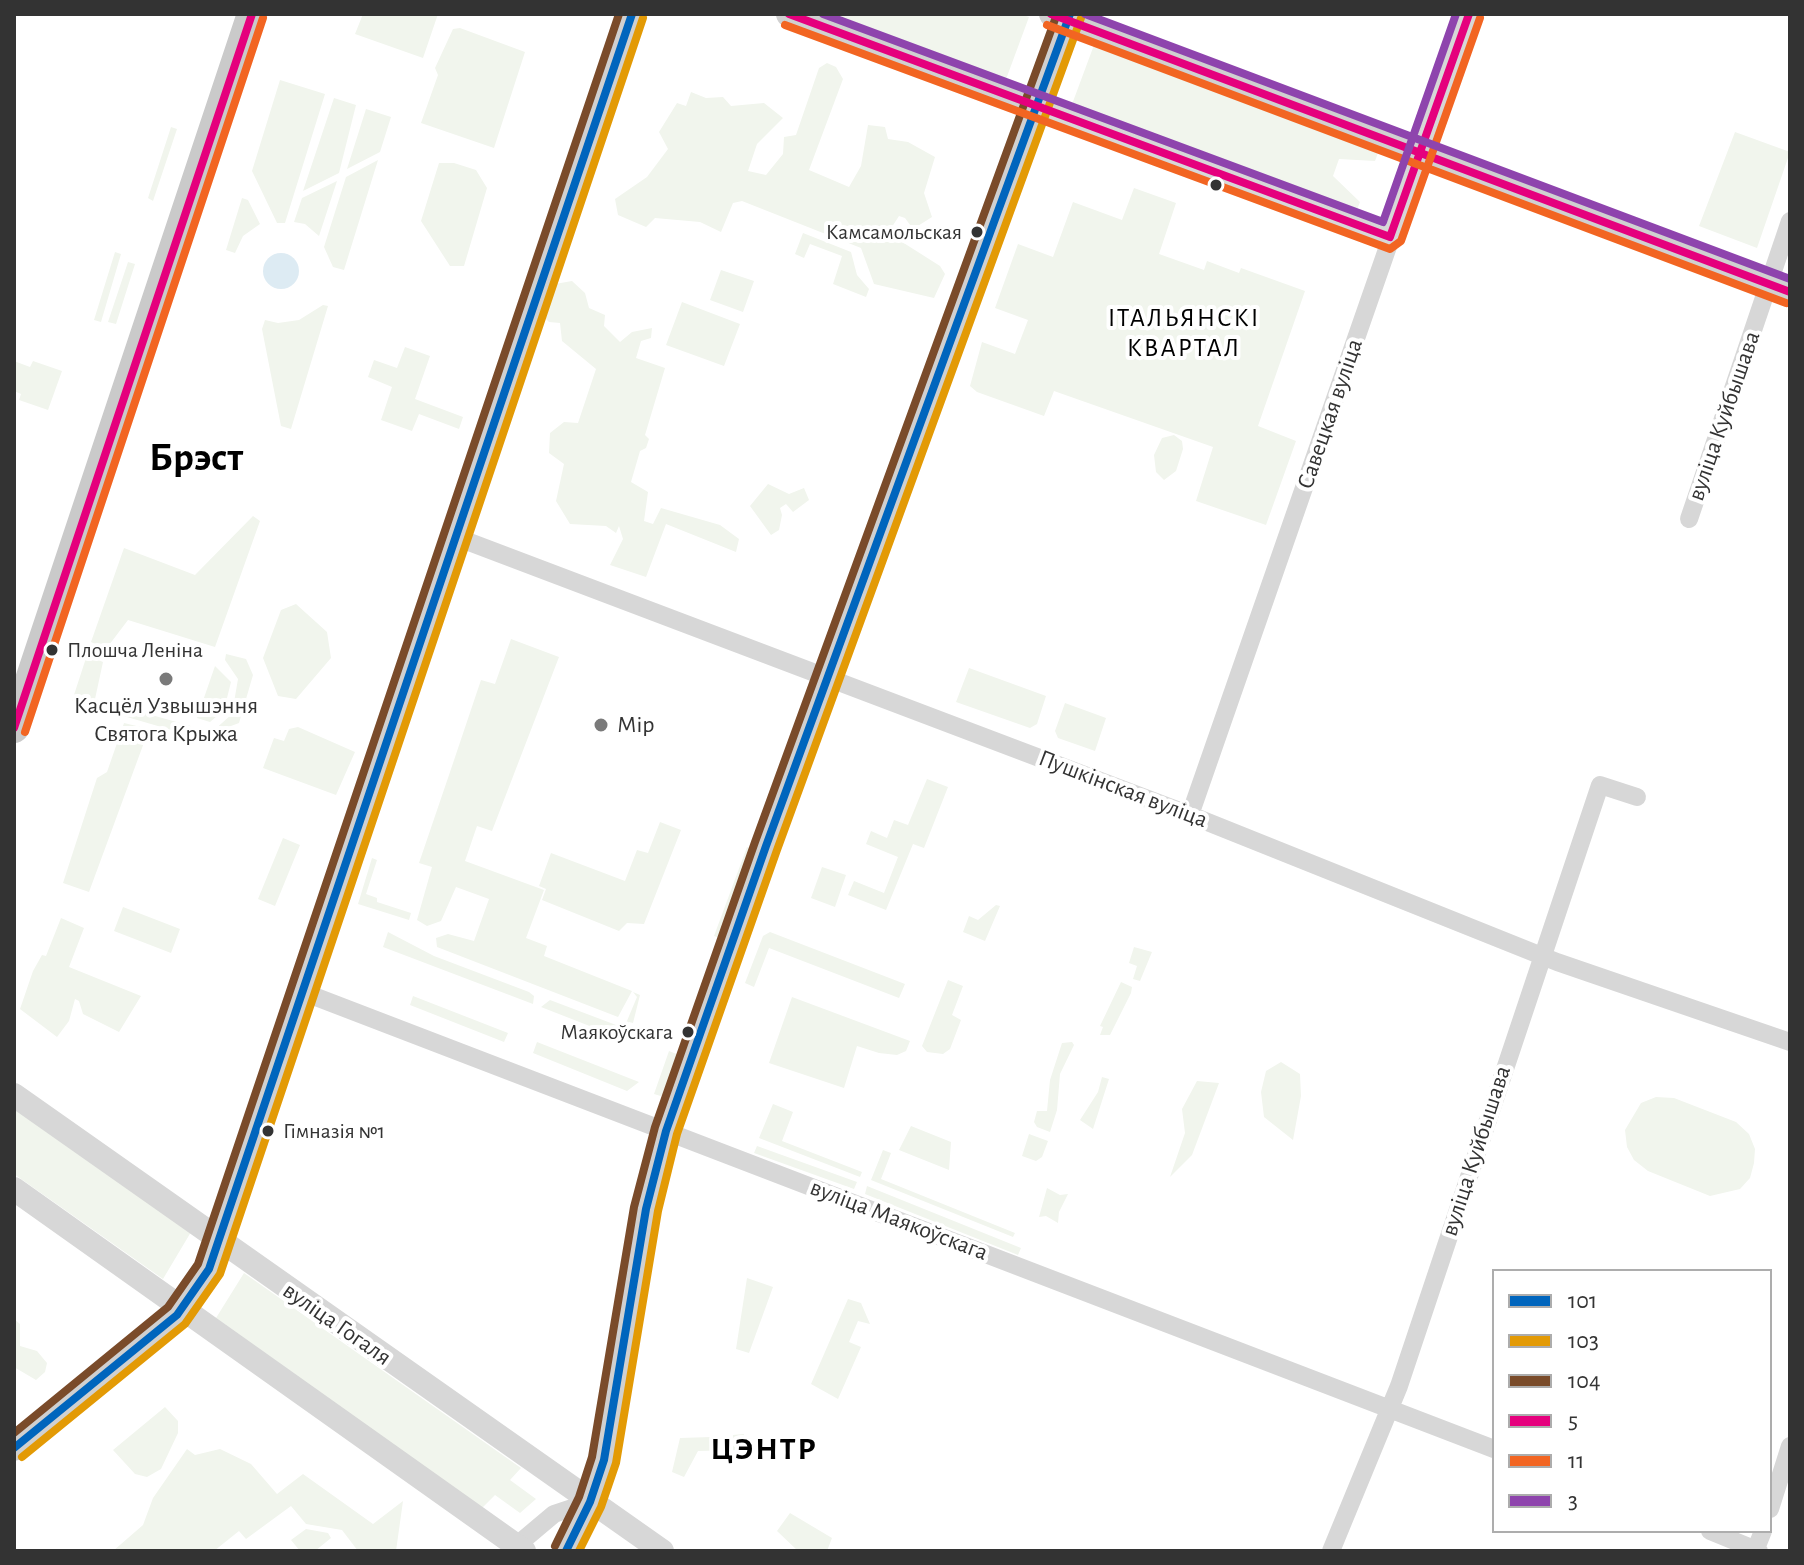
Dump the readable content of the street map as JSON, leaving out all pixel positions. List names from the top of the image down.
{
  "streets": {
    "street": [
      "Савецкая вуліца",
      "вуліца Куйбышава",
      "Пушкінская вуліца",
      "вуліца Маякоўскага",
      "вуліца Гогаля"
    ]
  },
  "crossings": [
    ["Савецкая вуліца", "Пушкінская вуліца"],
    ["вуліца Куйбышава", "Пушкінская вуліца"],
    ["вуліца Куйбышава", "вуліца Маякоўскага"]
  ],
  "districts": ["ІТАЛЬЯНСКІ КВАРТАЛ", "Брэст", "ЦЭНТР"],
  "places": [
    "Камсамольская",
    "Плошча Леніна",
    "Касцёл Узвышэння Святога Крыжа",
    "Мір",
    "Маякоўскага",
    "Гімназія №1"
  ],
  "lines": [
    "transit line 101",
    "transit line 104",
    "transit line 5",
    "transit line 3",
    "transit line 103",
    "transit line 11"
  ],
  "legend": [
    "101",
    "103",
    "104",
    "5",
    "11",
    "3"
  ]
}
